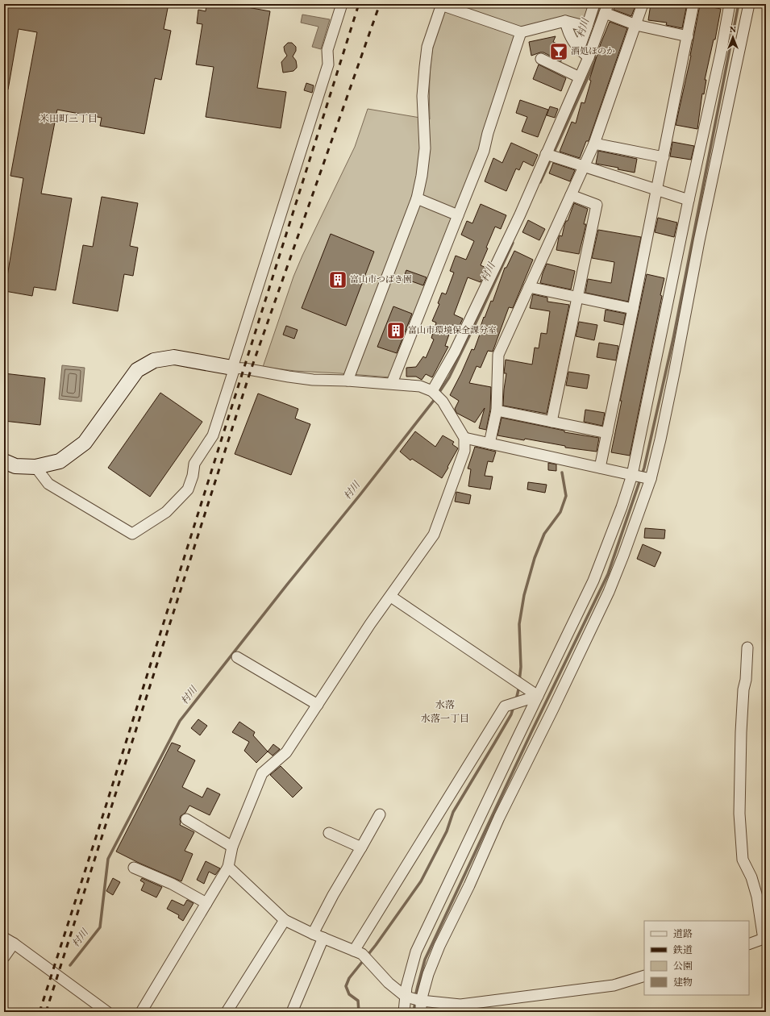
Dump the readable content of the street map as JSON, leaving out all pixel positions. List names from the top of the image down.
{
  "districts": ["米田町三丁目", "水落", "水落一丁目"],
  "water": ["村川"],
  "places": {
    "bar": ["酒処ほのか"],
    "building": ["富山市つばき園", "富山市環境保全課分室"]
  },
  "legend": [
    "道路",
    "鉄道",
    "公園",
    "建物"
  ],
  "north": "top"
}
